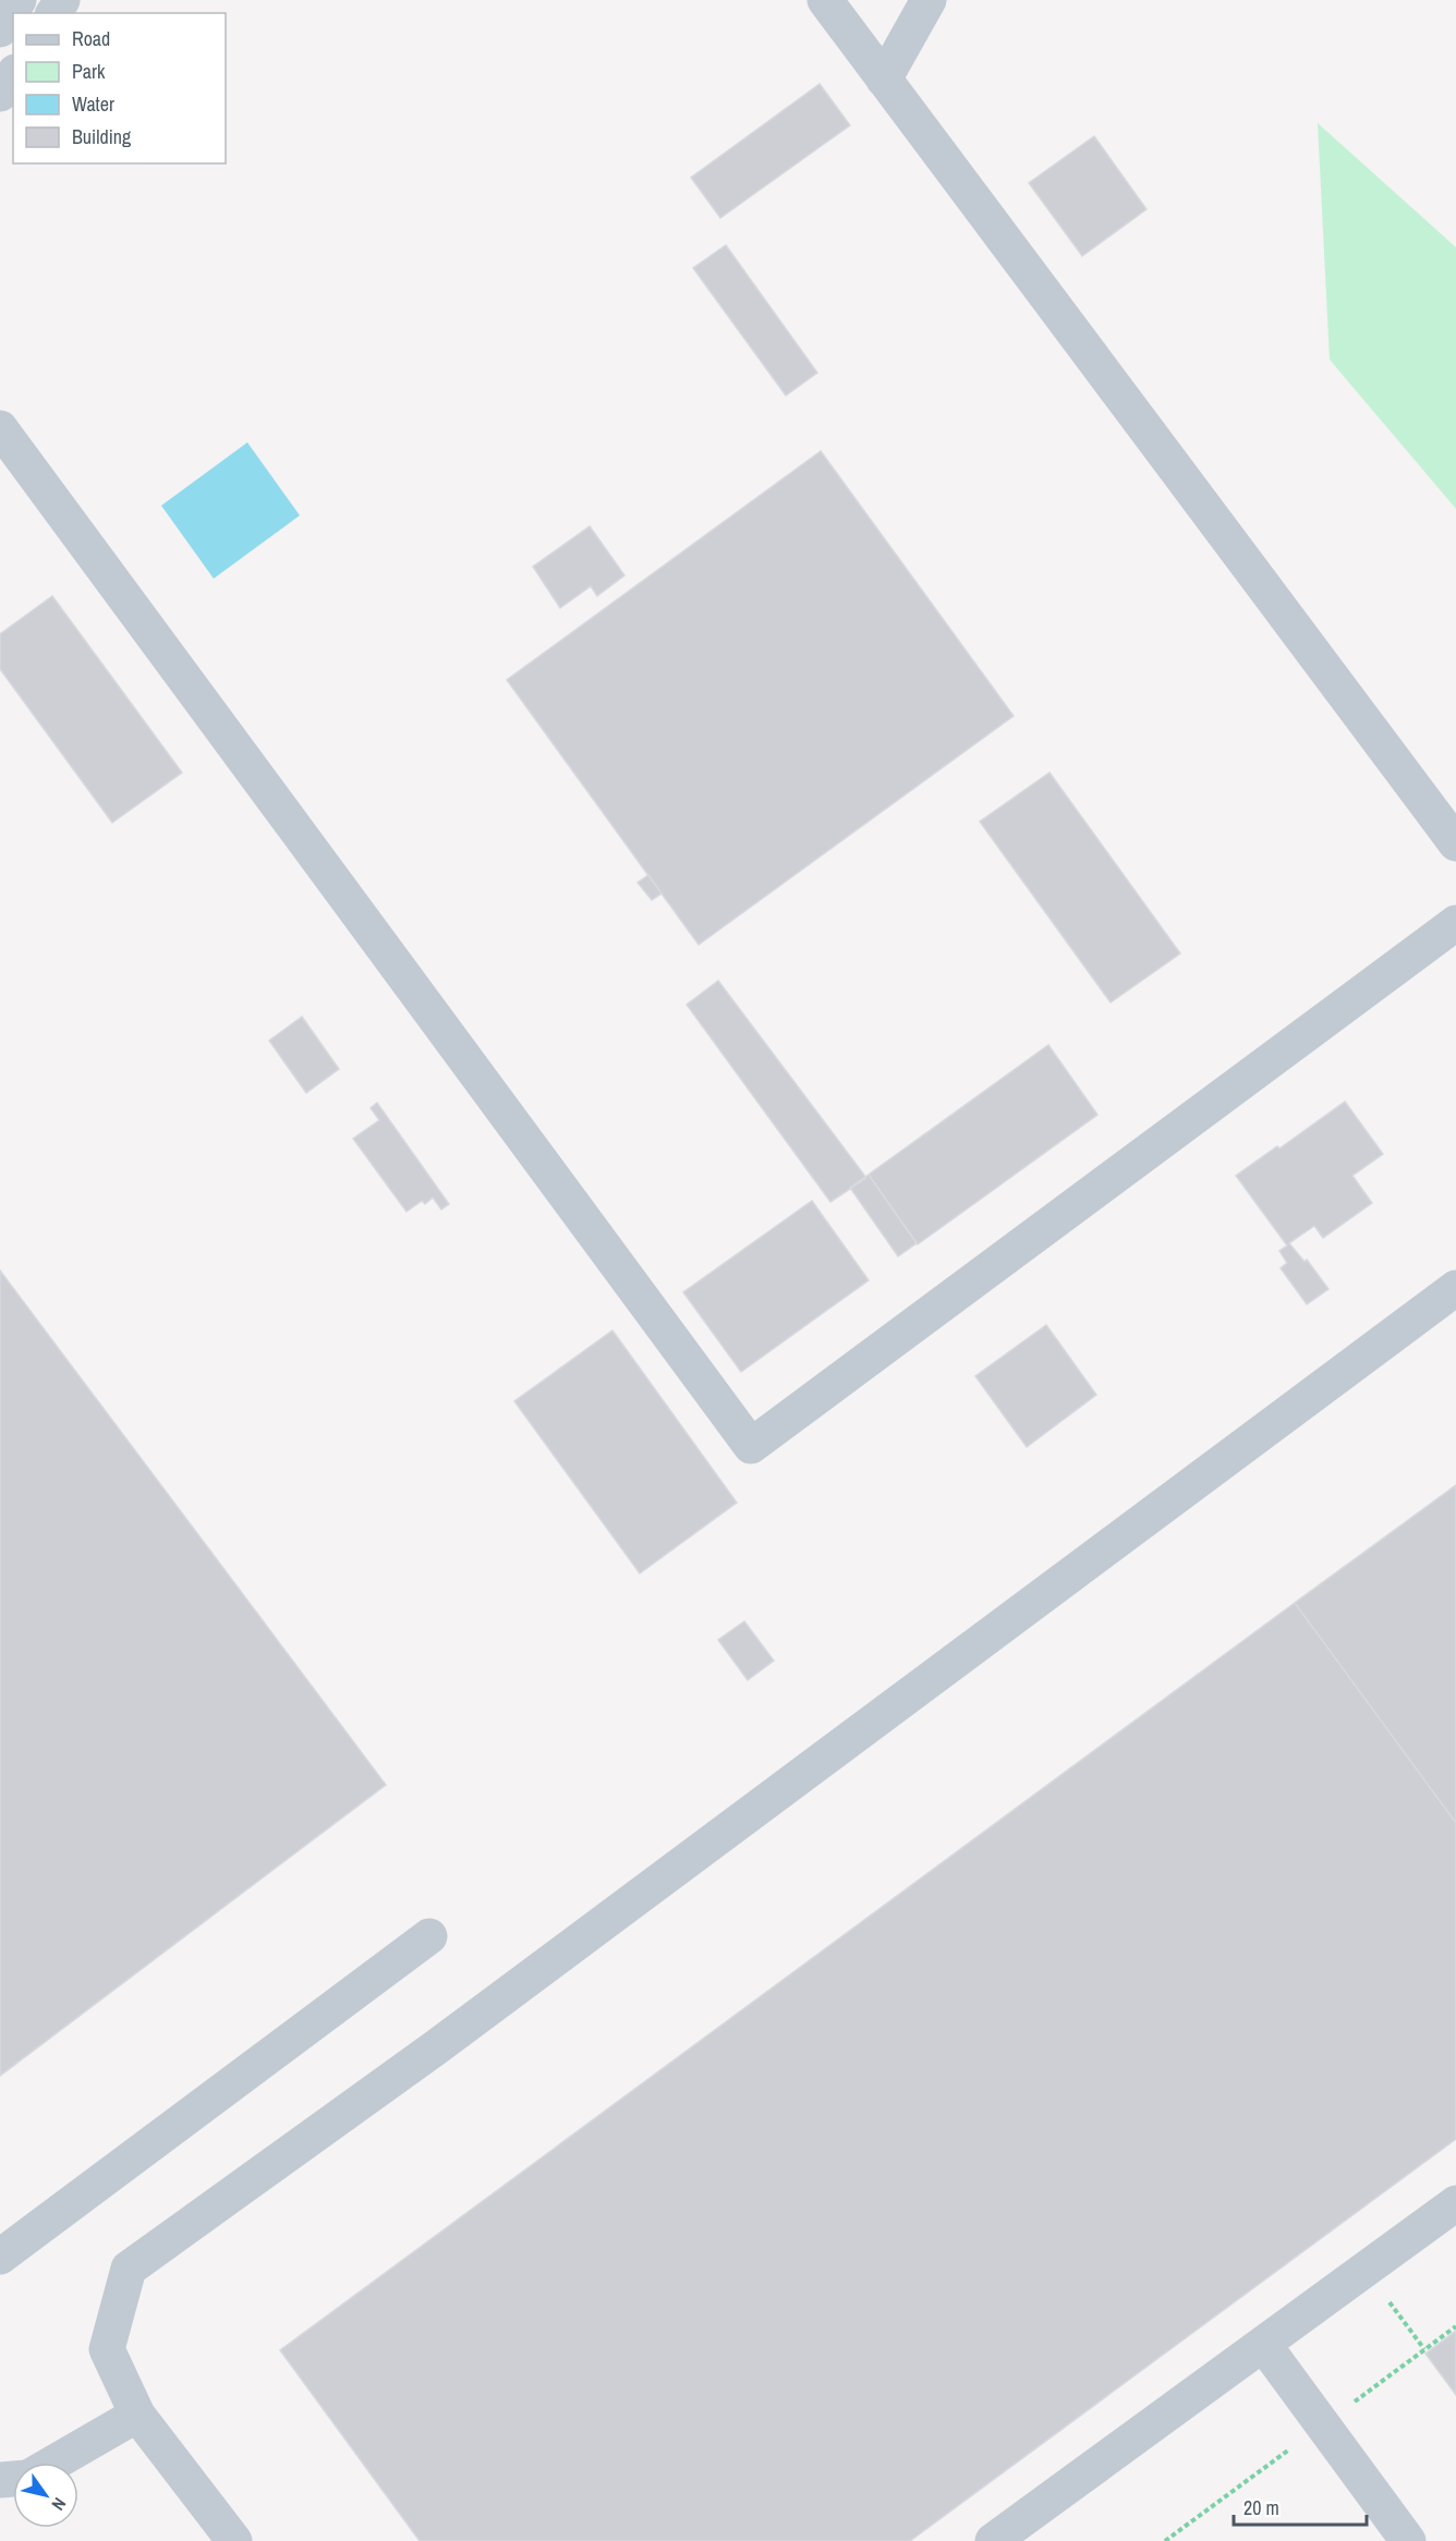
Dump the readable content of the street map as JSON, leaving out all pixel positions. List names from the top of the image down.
{
  "legend": [
    "Road",
    "Park",
    "Water",
    "Building"
  ],
  "scale_bar": "20 m",
  "north": "bottom right"
}
